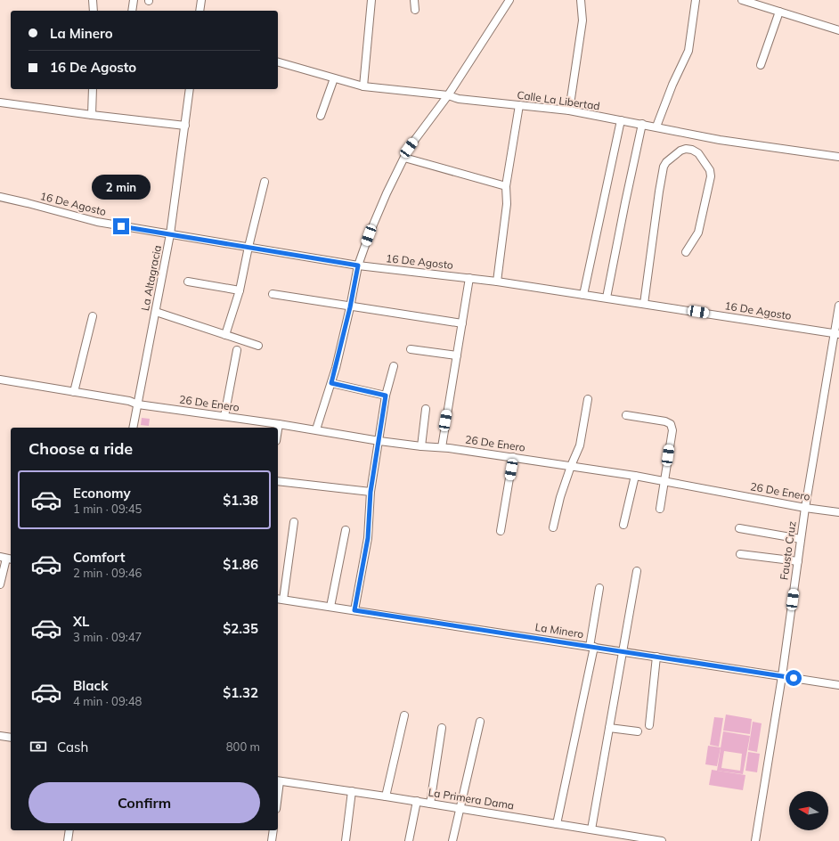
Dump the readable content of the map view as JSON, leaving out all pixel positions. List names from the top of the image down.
{
  "streets": {
    "street": [
      "Calle La Libertad",
      "16 De Agosto",
      "La Altagracia",
      "26 De Enero",
      "Fausto Cruz",
      "La Minero",
      "La Primera Dama"
    ]
  },
  "crossings": [
    ["16 De Agosto", "La Altagracia"],
    ["16 De Agosto", "Fausto Cruz"],
    ["La Altagracia", "26 De Enero"],
    ["26 De Enero", "Fausto Cruz"],
    ["Fausto Cruz", "La Minero"]
  ],
  "north": "left",
  "page": {
    "banner": ["La Minero", "16 De Agosto"],
    "bubble": "2 min",
    "heading": "Choose a ride",
    "list": [
      {
        "name": "Economy",
        "note": "1 min · 09:45",
        "value": "$1.38"
      },
      {
        "name": "Comfort",
        "note": "2 min · 09:46",
        "value": "$1.86"
      },
      {
        "name": "XL",
        "note": "3 min · 09:47",
        "value": "$2.35"
      },
      {
        "name": "Black",
        "note": "4 min · 09:48",
        "value": "$1.32"
      }
    ],
    "pay": ["Cash", "800 m"],
    "buttons": "Confirm"
  }
}
